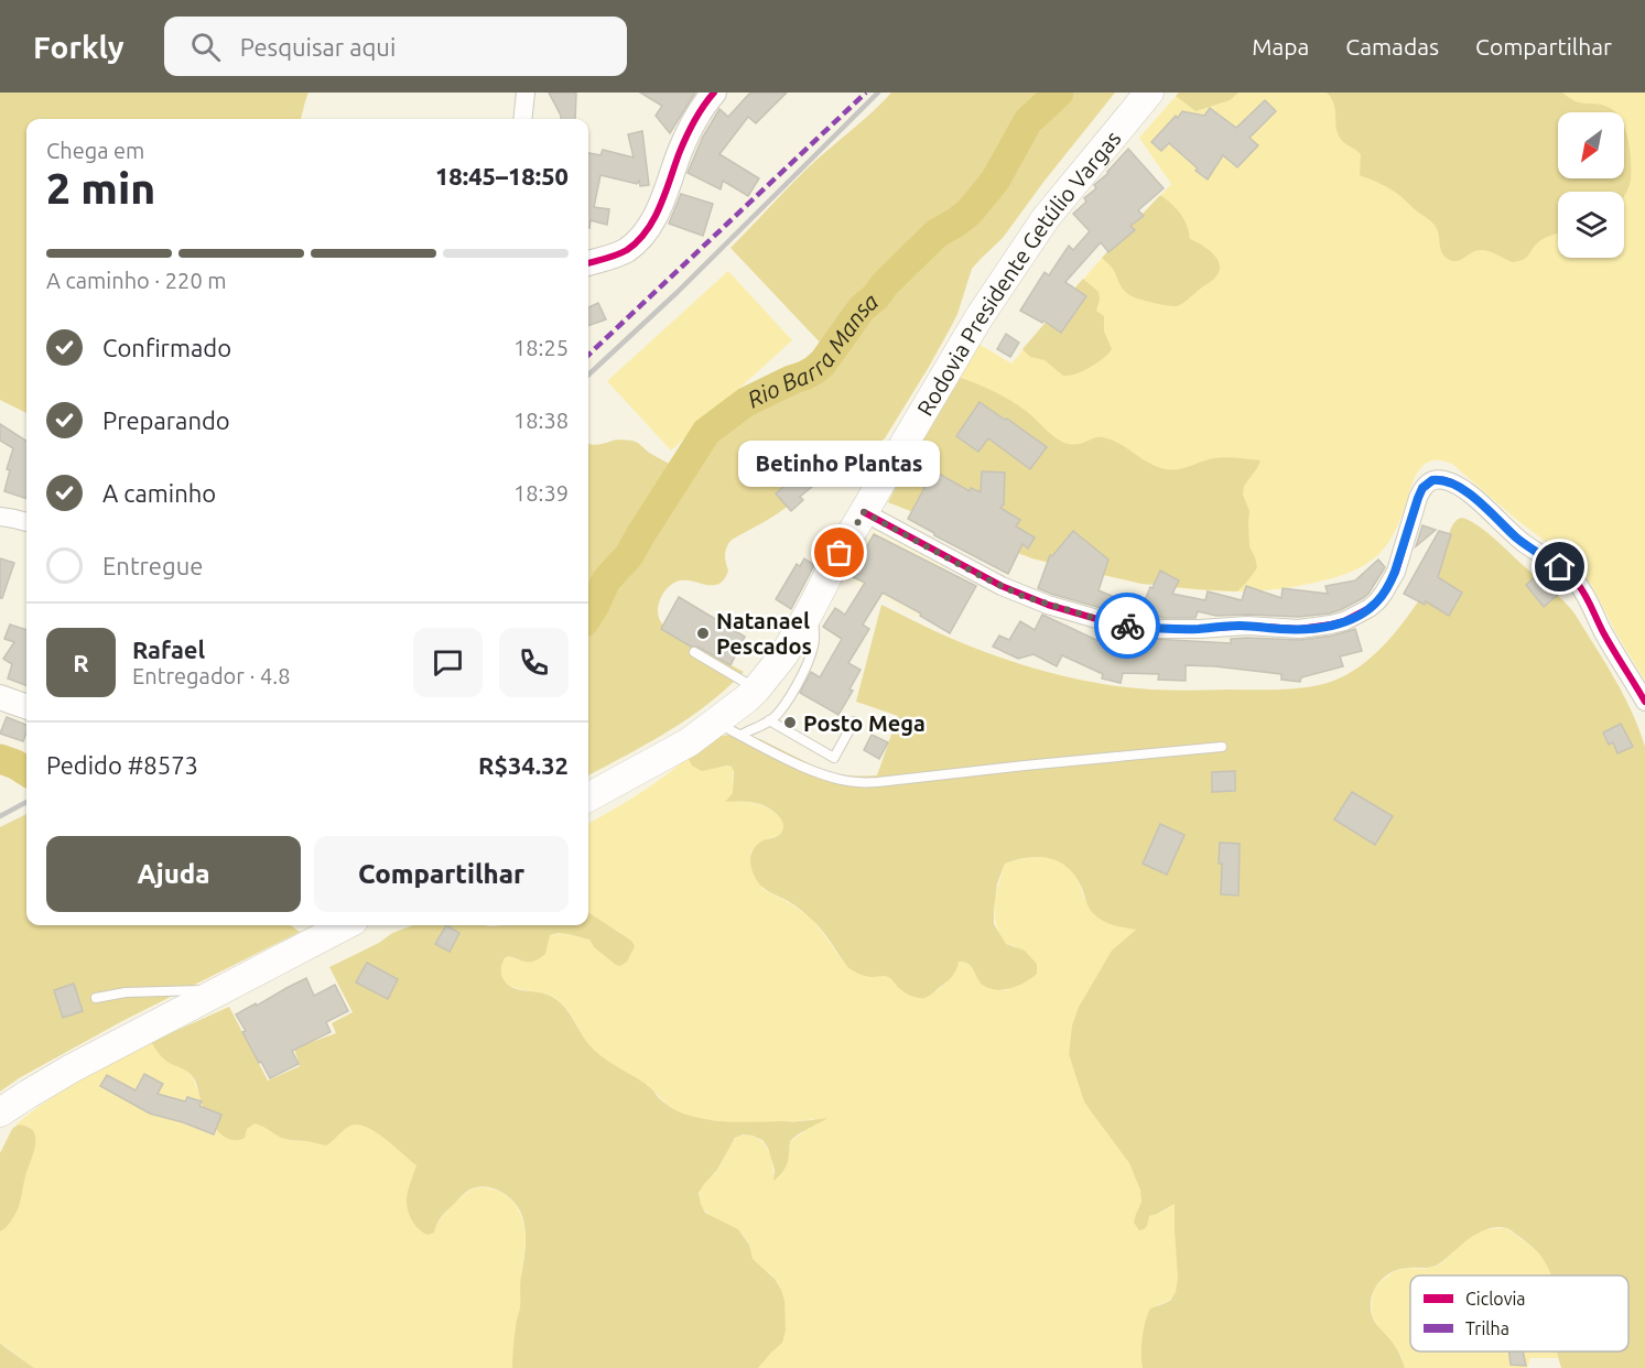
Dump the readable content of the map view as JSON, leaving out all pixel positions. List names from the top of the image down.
{
  "streets": {
    "main road": ["Rodovia Presidente Getúlio Vargas"]
  },
  "water": ["Rio Barra Mansa"],
  "places": ["Betinho Plantas", "Natanael Pescados", "Posto Mega"],
  "legend": ["Ciclovia", "Trilha"],
  "north": "bottom left",
  "page": {
    "header": "Forkly",
    "search": "Pesquisar aqui",
    "nav": ["Mapa", "Camadas", "Compartilhar"],
    "heading": ["2 min", "Chega em", "18:45–18:50"],
    "panel": [
      "Rafael",
      "Entregador · 4.8",
      "Pedido #8573",
      "R$34.32"
    ],
    "bar": "A caminho · 220 m",
    "list": [
      ["Confirmado", "18:25"],
      ["Preparando", "18:38"],
      ["A caminho", "18:39"],
      "Entregue"
    ],
    "bubble": "Betinho Plantas",
    "round": "R",
    "buttons": ["Ajuda", "Compartilhar"]
  }
}
